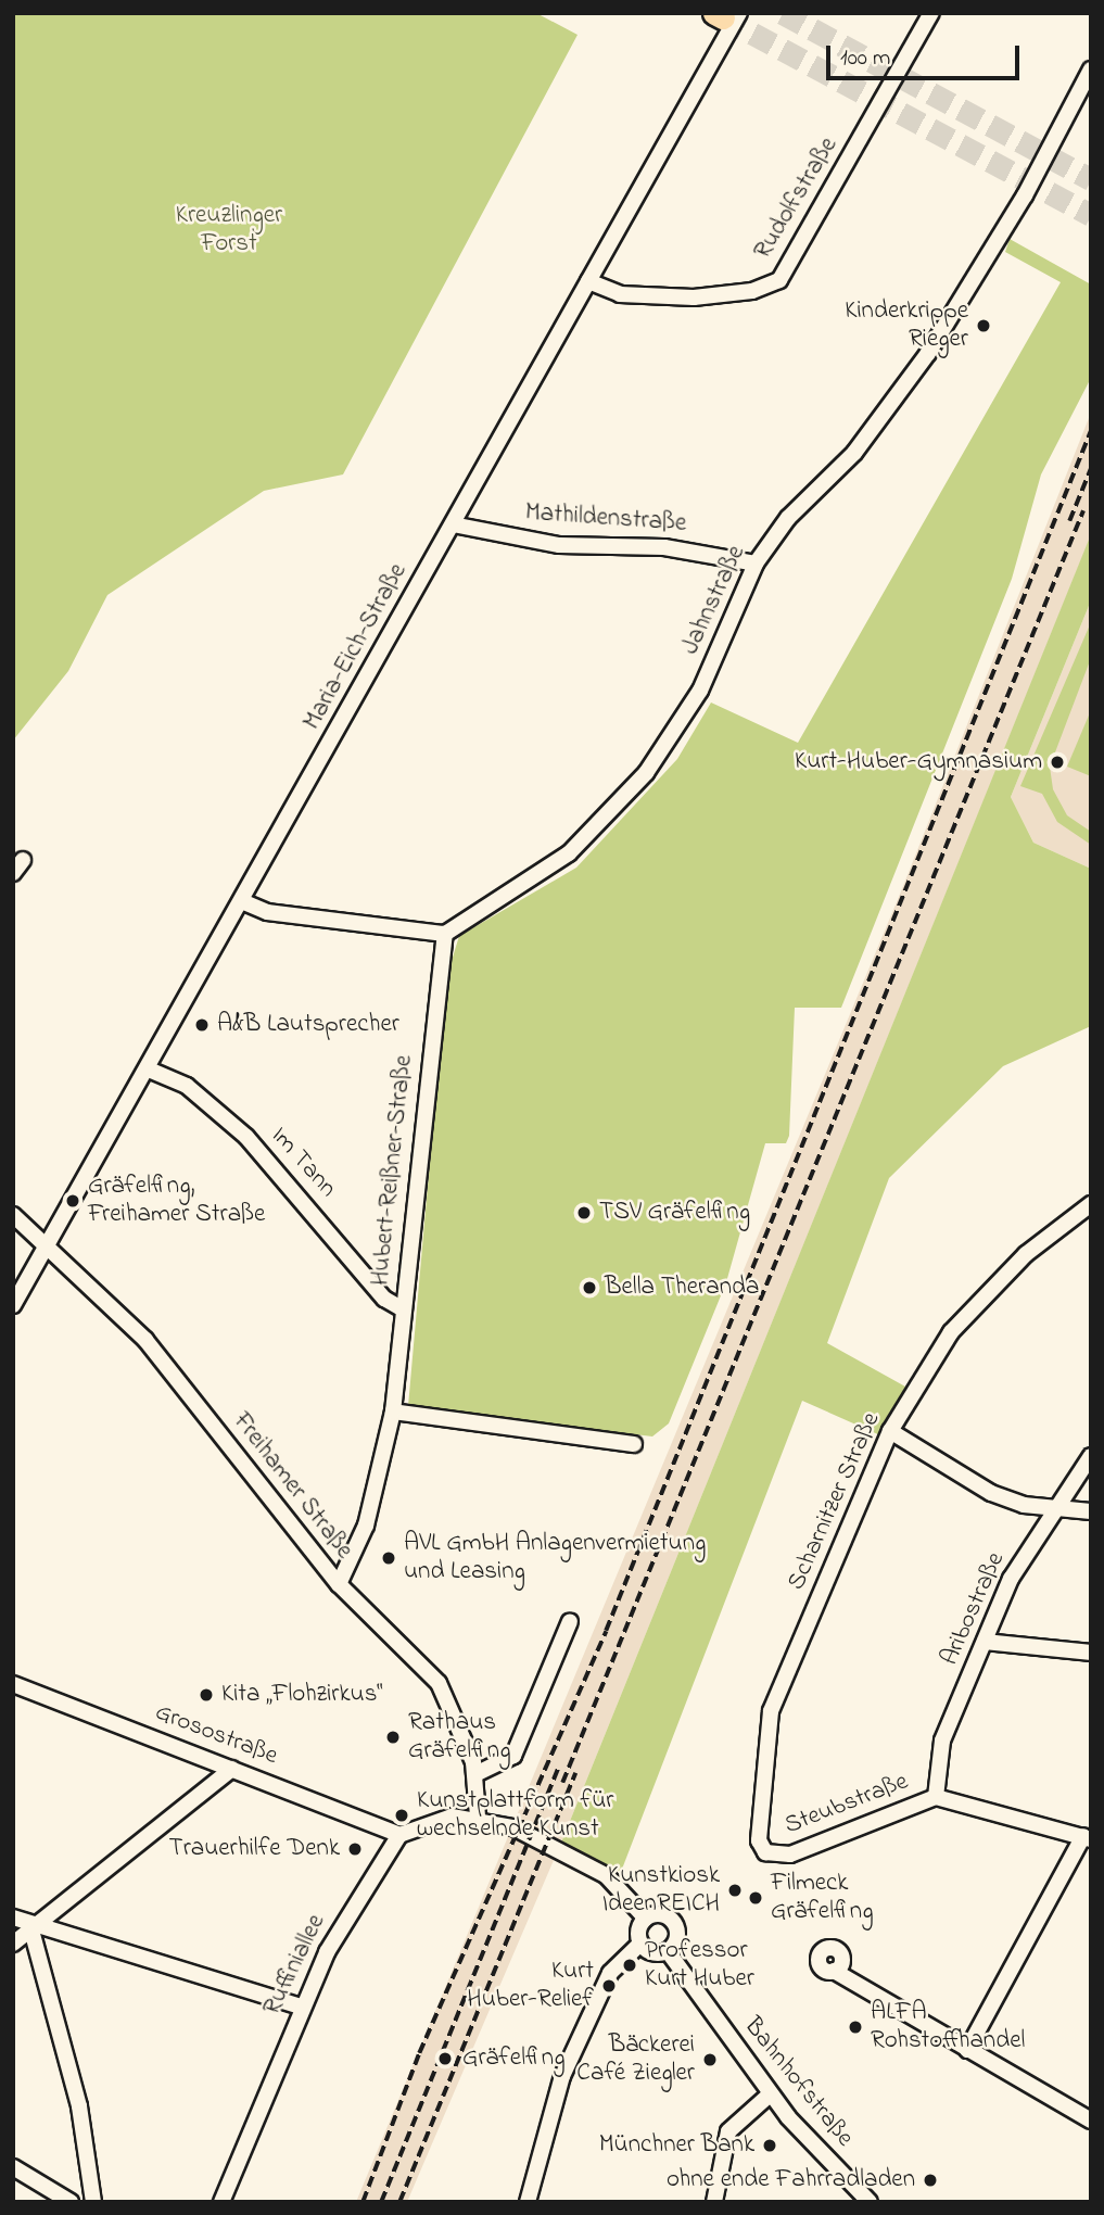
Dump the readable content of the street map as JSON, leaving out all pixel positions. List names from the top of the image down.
{
  "streets": {
    "street": [
      "Rudolfstraße",
      "Mathildenstraße",
      "Jahnstraße",
      "Maria-Eich-Straße",
      "Im Tann",
      "Hubert-Reißner-Straße",
      "Freihamer Straße",
      "Scharnitzer Straße",
      "Aribostraße",
      "Grosostraße",
      "Steubstraße",
      "Ruffiniallee",
      "Bahnhofstraße"
    ]
  },
  "crossings": [
    ["Rudolfstraße", "Maria-Eich-Straße"],
    ["Mathildenstraße", "Jahnstraße"],
    ["Mathildenstraße", "Maria-Eich-Straße"],
    ["Jahnstraße", "Hubert-Reißner-Straße"],
    ["Maria-Eich-Straße", "Im Tann"],
    ["Maria-Eich-Straße", "Freihamer Straße"],
    ["Im Tann", "Hubert-Reißner-Straße"],
    ["Hubert-Reißner-Straße", "Freihamer Straße"],
    ["Scharnitzer Straße", "Steubstraße"],
    ["Aribostraße", "Steubstraße"],
    ["Grosostraße", "Ruffiniallee"]
  ],
  "parks": ["Kreuzlinger Forst"],
  "places": [
    "Kinderkrippe Rieger",
    "Kurt-Huber-Gymnasium",
    "A&B Lautsprecher",
    "Gräfelfing, Freihamer Straße",
    "TSV Gräfelfing",
    "Bella Theranda",
    "AVL GmbH Anlagenvermietung und Leasing",
    "Kita „Flohzirkus“",
    "Rathaus Gräfelfing",
    "Kunstplattform für wechselnde Kunst",
    "Trauerhilfe Denk",
    "Kunstkiosk IdeenREICH",
    "Filmeck Gräfelfing",
    "Professor Kurt Huber",
    "Kurt Huber-Relief",
    "ALFA Rohstoffhandel",
    "Gräfelfing",
    "Bäckerei Café Ziegler",
    "Münchner Bank",
    "ohne ende Fahrradladen"
  ],
  "scale_bar": "100 m"
}
